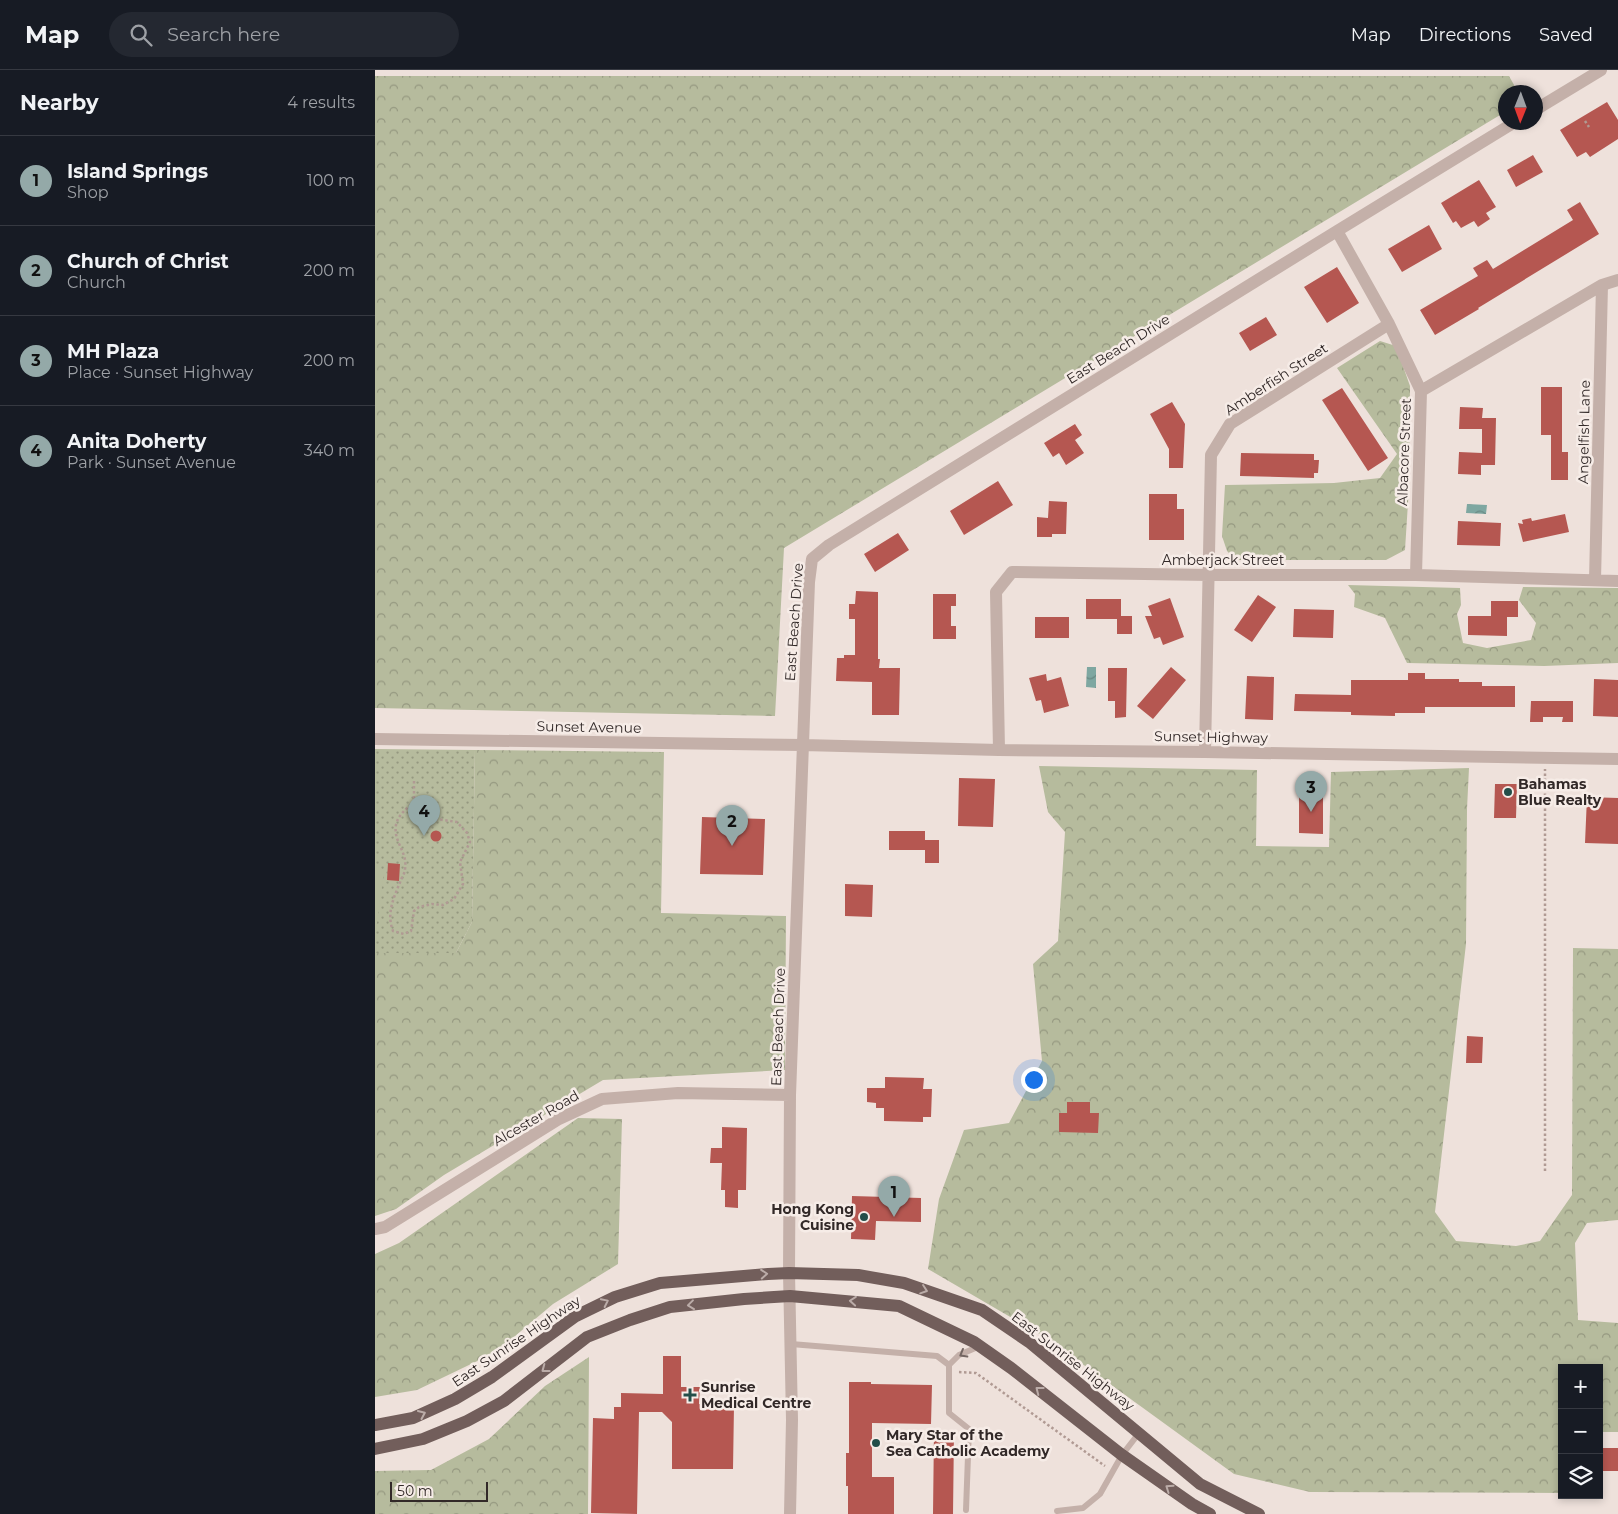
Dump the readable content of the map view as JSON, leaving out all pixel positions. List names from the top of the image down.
{
  "streets": {
    "main road": ["East Sunrise Highway"],
    "street": [
      "East Beach Drive",
      "Amberfish Street",
      "Angelfish Lane",
      "Albacore Street",
      "Amberjack Street",
      "Sunset Avenue",
      "Sunset Highway",
      "Alcester Road"
    ]
  },
  "crossings": [
    ["East Beach Drive", "Albacore Street"],
    ["East Beach Drive", "Sunset Avenue"],
    ["East Beach Drive", "Sunset Highway"],
    ["East Beach Drive", "Alcester Road"],
    ["East Beach Drive", "East Sunrise Highway"],
    ["Amberfish Street", "Albacore Street"],
    ["Amberfish Street", "Amberjack Street"],
    ["Amberfish Street", "Sunset Highway"],
    ["Angelfish Lane", "Amberjack Street"],
    ["Albacore Street", "Amberjack Street"],
    ["Amberjack Street", "Sunset Highway"],
    ["Sunset Avenue", "Sunset Highway"]
  ],
  "places": {
    "other": ["Bahamas Blue Realty", "Hong Kong Cuisine", "Mary Star of the Sea Catholic Academy"],
    "health": ["Sunrise Medical Centre"]
  },
  "scale_bar": "50 m",
  "north": "bottom",
  "page": {
    "header": "Map",
    "search": "Search here",
    "nav": ["Map", "Directions", "Saved"],
    "heading": ["Nearby", "4 results"],
    "list": [
      {
        "mark": "1",
        "name": "Island Springs",
        "note": "Shop",
        "value": "100 m"
      },
      {
        "mark": "2",
        "name": "Church of Christ",
        "note": "Church",
        "value": "200 m"
      },
      {
        "mark": "3",
        "name": "MH Plaza",
        "note": "Place · Sunset Highway",
        "value": "200 m"
      },
      {
        "mark": "4",
        "name": "Anita Doherty",
        "note": "Park · Sunset Avenue",
        "value": "340 m"
      }
    ],
    "pins": [
      "3",
      "4",
      "2",
      "1"
    ],
    "map_buttons": ["+", "−"],
    "scale": "50 m"
  }
}
